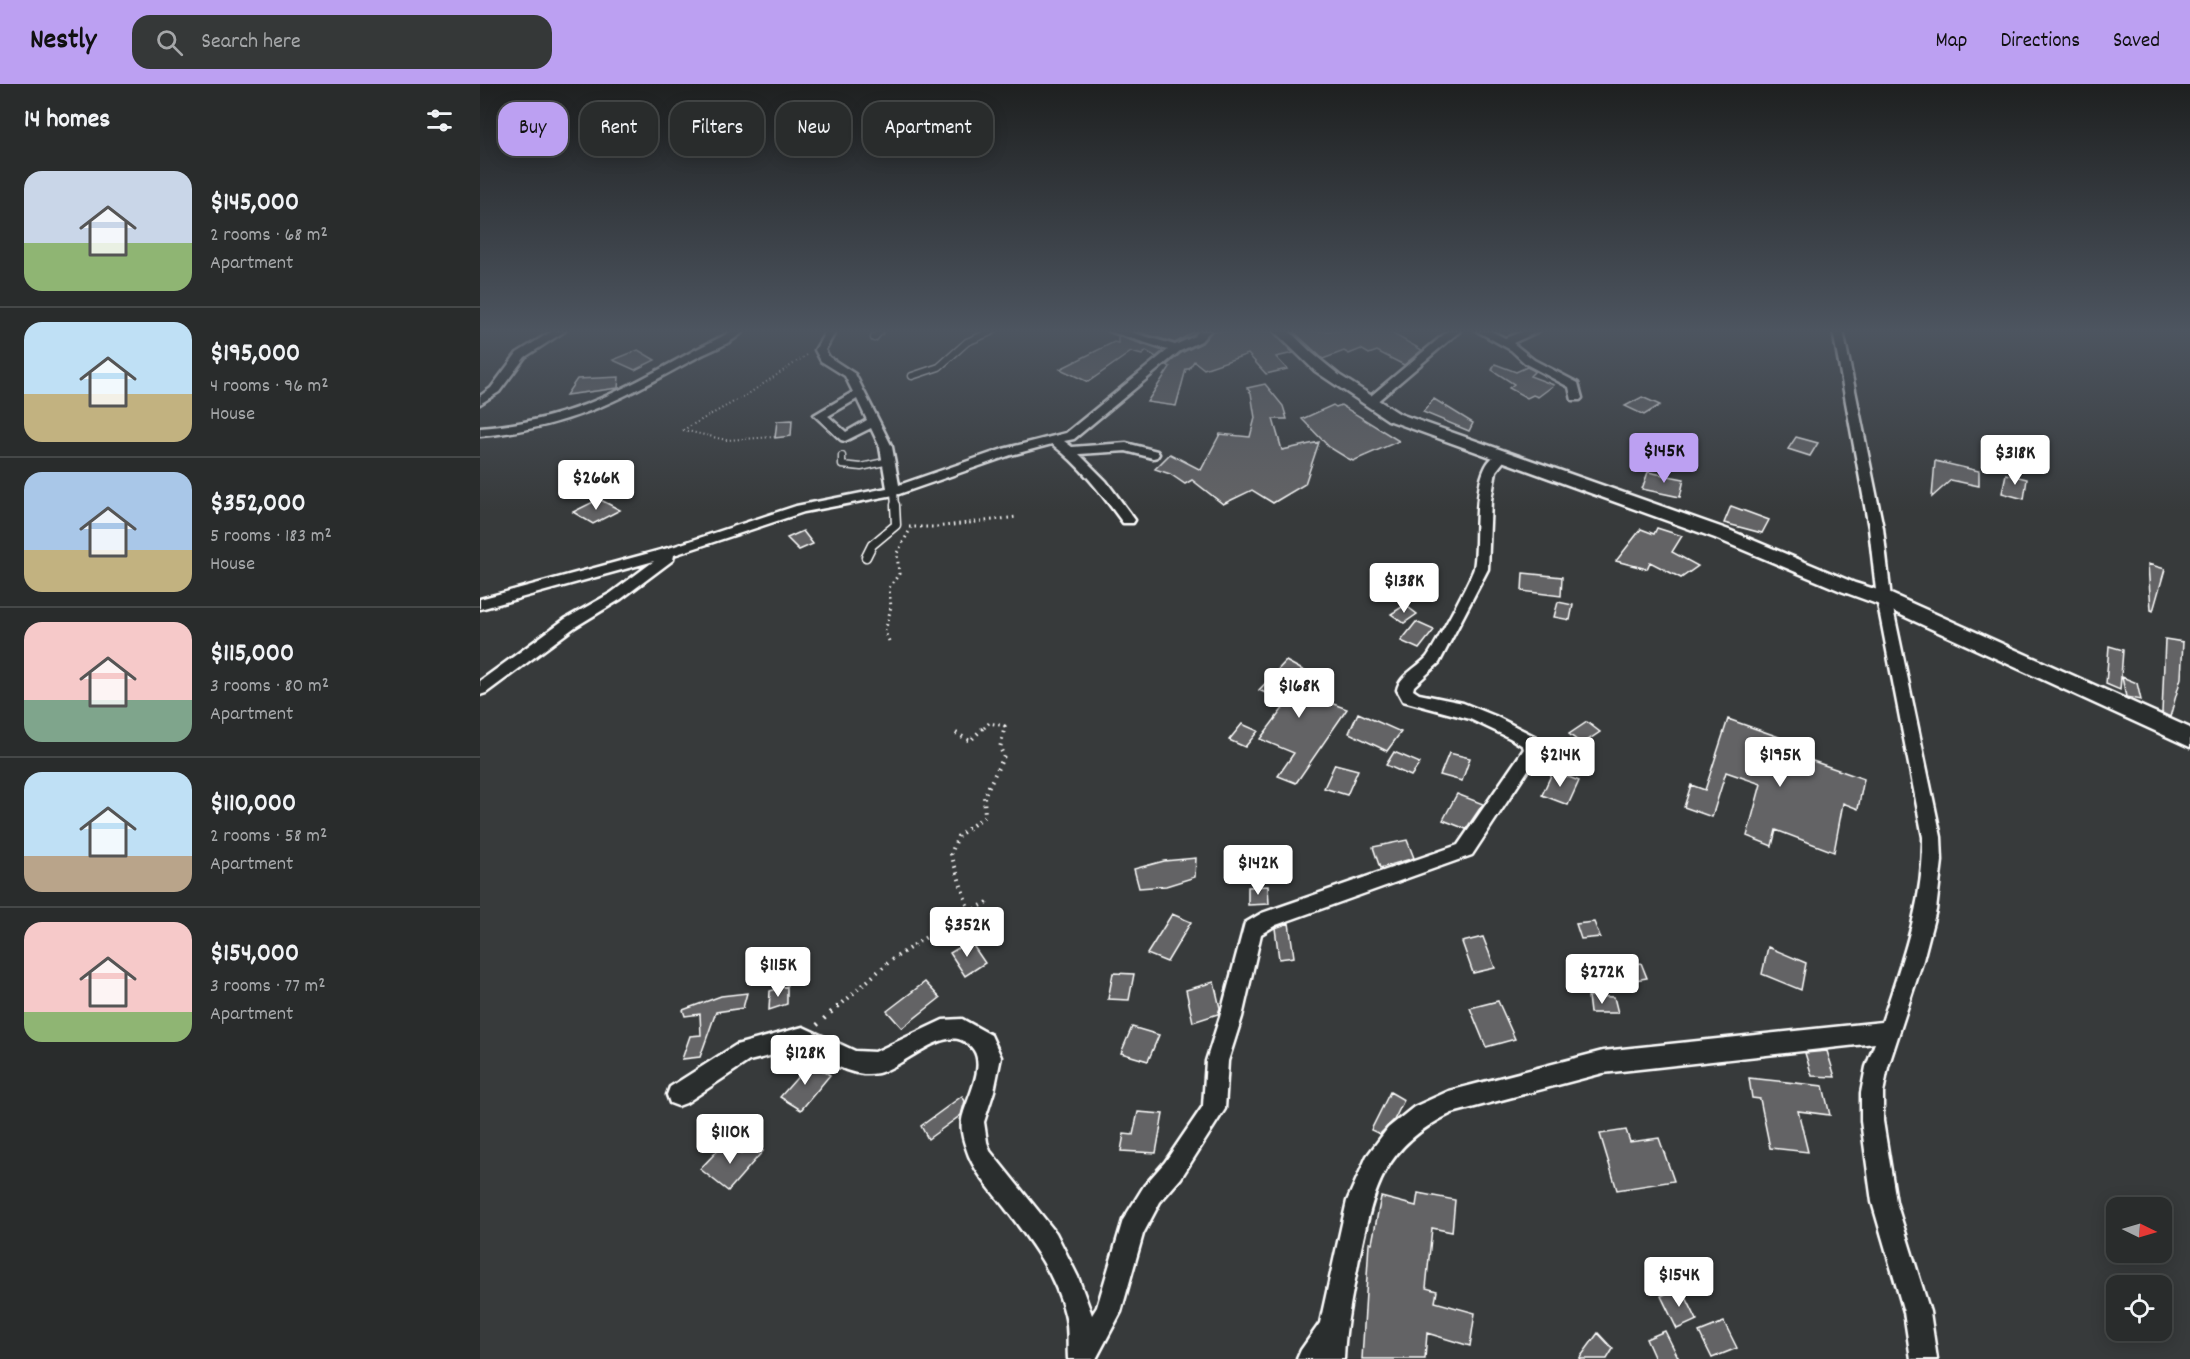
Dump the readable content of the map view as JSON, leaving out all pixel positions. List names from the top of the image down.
{
  "north": "right",
  "page": {
    "header": "Nestly",
    "search": "Search here",
    "nav": ["Map", "Directions", "Saved"],
    "heading": "14 homes",
    "chip": [
      "Buy",
      "Rent",
      "Filters",
      "New",
      "Apartment"
    ],
    "list": [
      {
        "name": "$145,000",
        "note": "2 rooms · 68 m² · Apartment"
      },
      {
        "name": "$195,000",
        "note": "4 rooms · 96 m² · House"
      },
      {
        "name": "$352,000",
        "note": "5 rooms · 183 m² · House"
      },
      {
        "name": "$115,000",
        "note": "3 rooms · 80 m² · Apartment"
      },
      {
        "name": "$110,000",
        "note": "2 rooms · 58 m² · Apartment"
      },
      {
        "name": "$154,000",
        "note": "3 rooms · 77 m² · Apartment"
      }
    ],
    "price": [
      "$145K",
      "$318K",
      "$266K",
      "$138K",
      "$168K",
      "$214K",
      "$195K",
      "$142K",
      "$352K",
      "$115K",
      "$272K",
      "$128K",
      "$110K",
      "$154K"
    ]
  }
}
